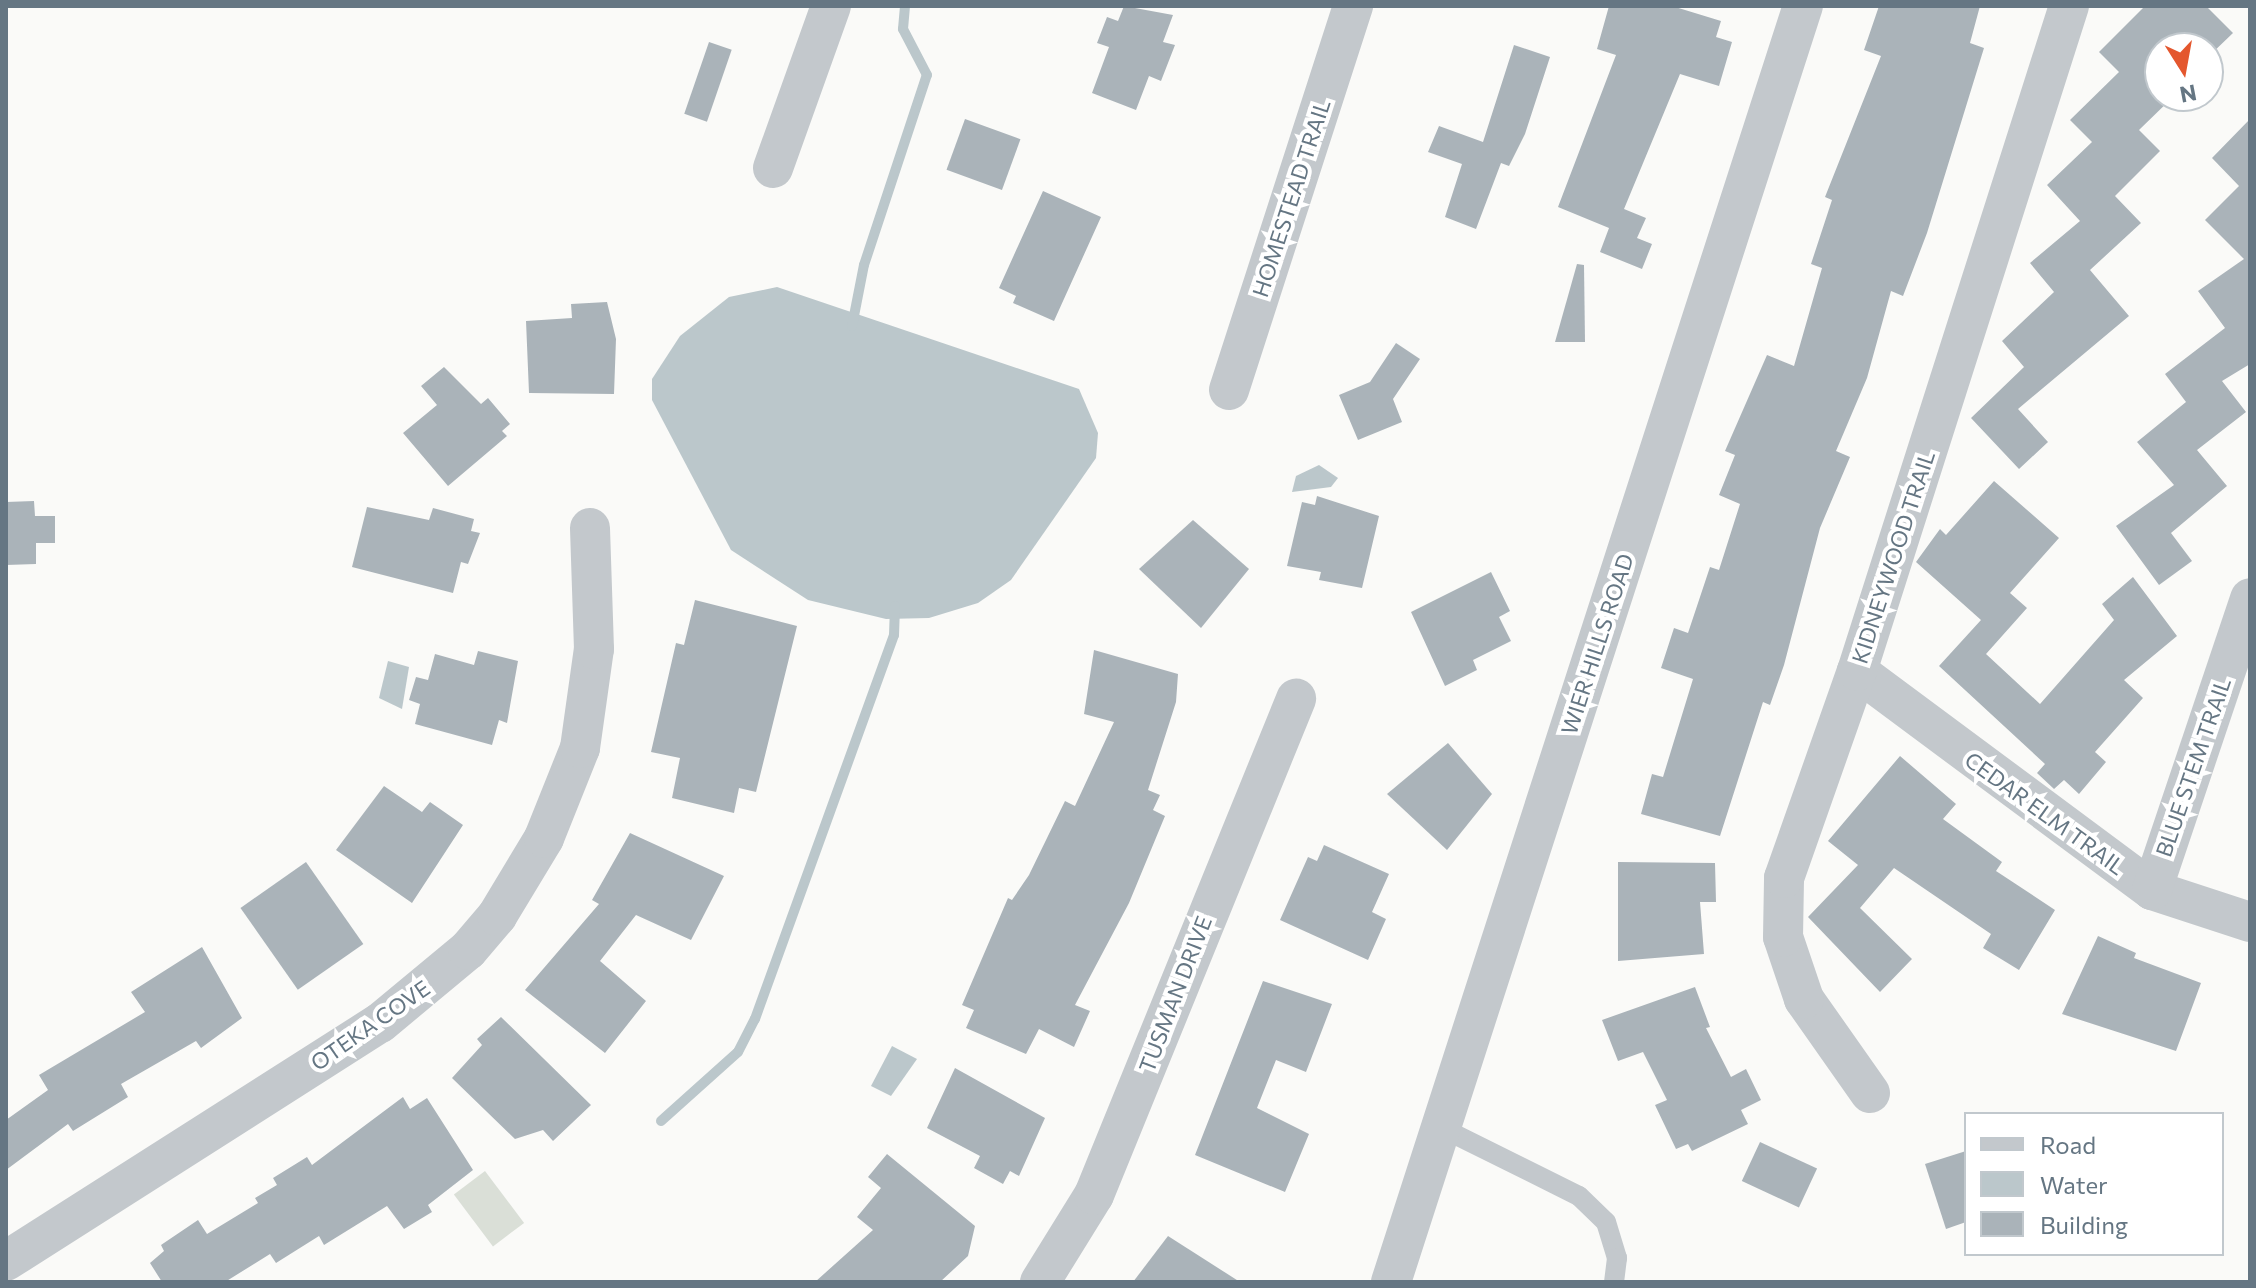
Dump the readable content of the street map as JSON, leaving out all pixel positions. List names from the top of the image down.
{
  "streets": {
    "street": [
      "HOMESTEAD TRAIL",
      "KIDNEYWOOD TRAIL",
      "WIER HILLS ROAD",
      "BLUE STEM TRAIL",
      "CEDAR ELM TRAIL",
      "TUSMAN DRIVE",
      "OTEKA COVE"
    ]
  },
  "crossings": [
    ["KIDNEYWOOD TRAIL", "CEDAR ELM TRAIL"],
    ["BLUE STEM TRAIL", "CEDAR ELM TRAIL"]
  ],
  "legend": ["Road", "Water", "Building"],
  "north": "bottom"
}
